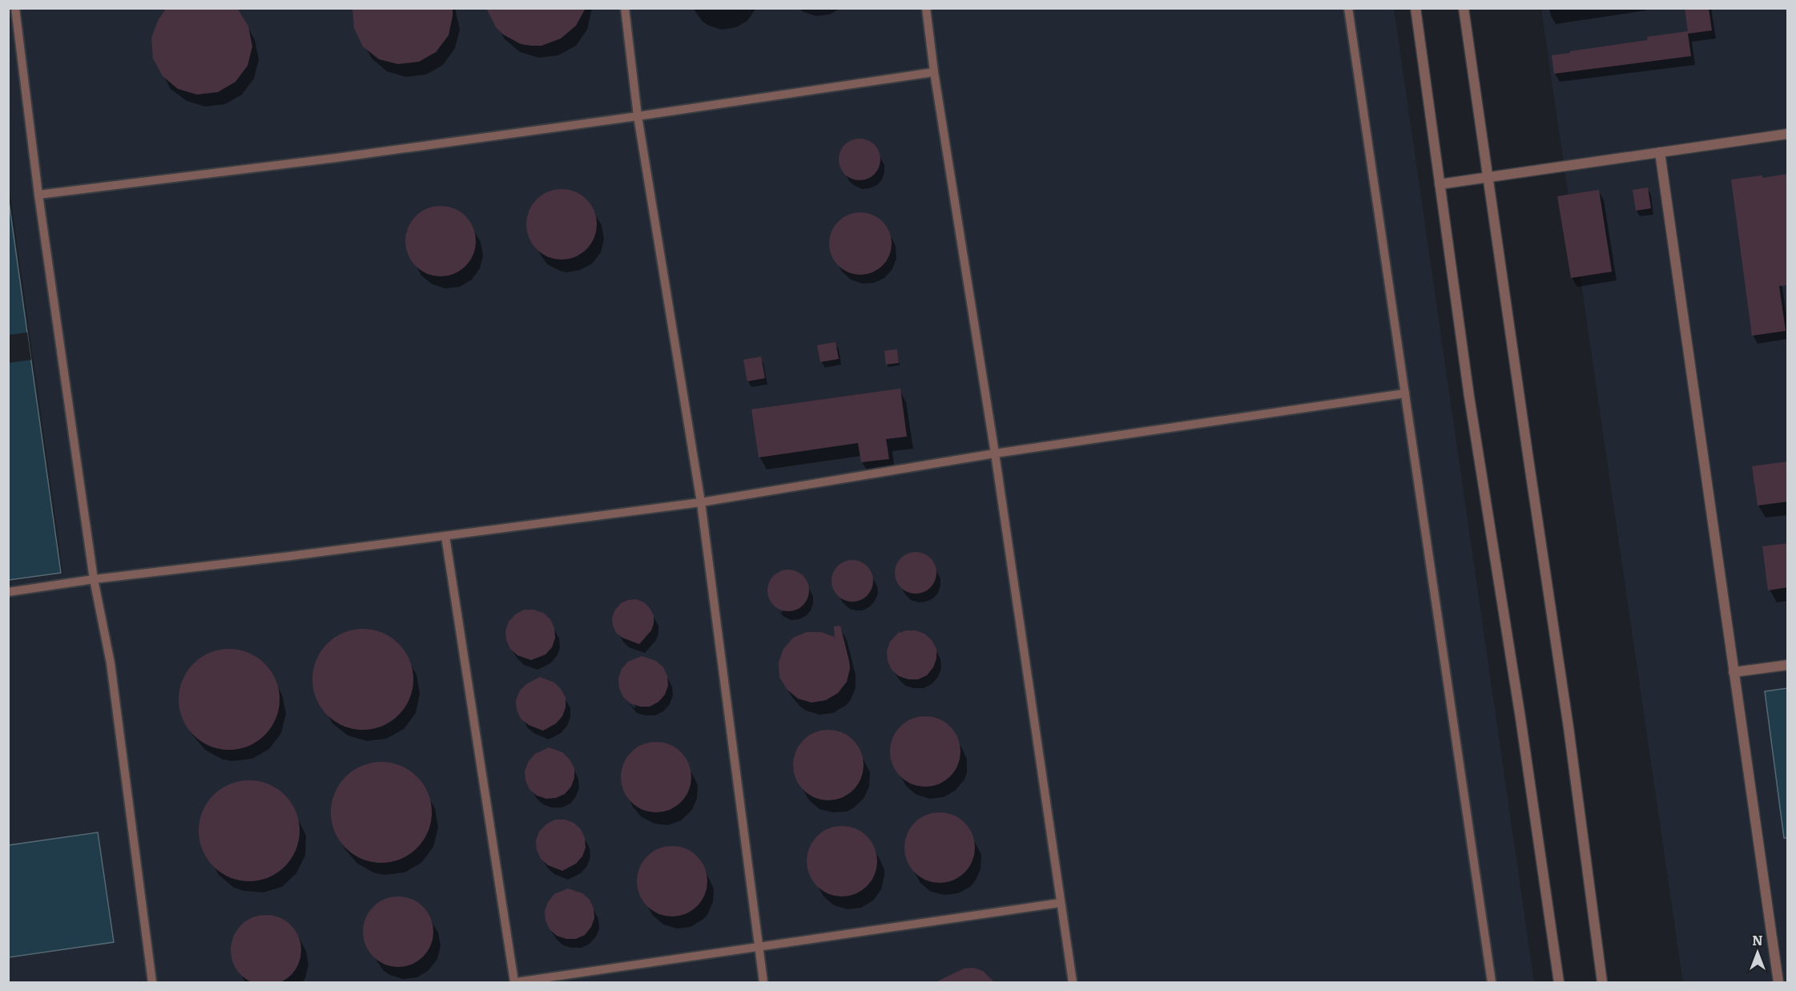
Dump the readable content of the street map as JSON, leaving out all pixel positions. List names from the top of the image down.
{
  "north": "top"
}
